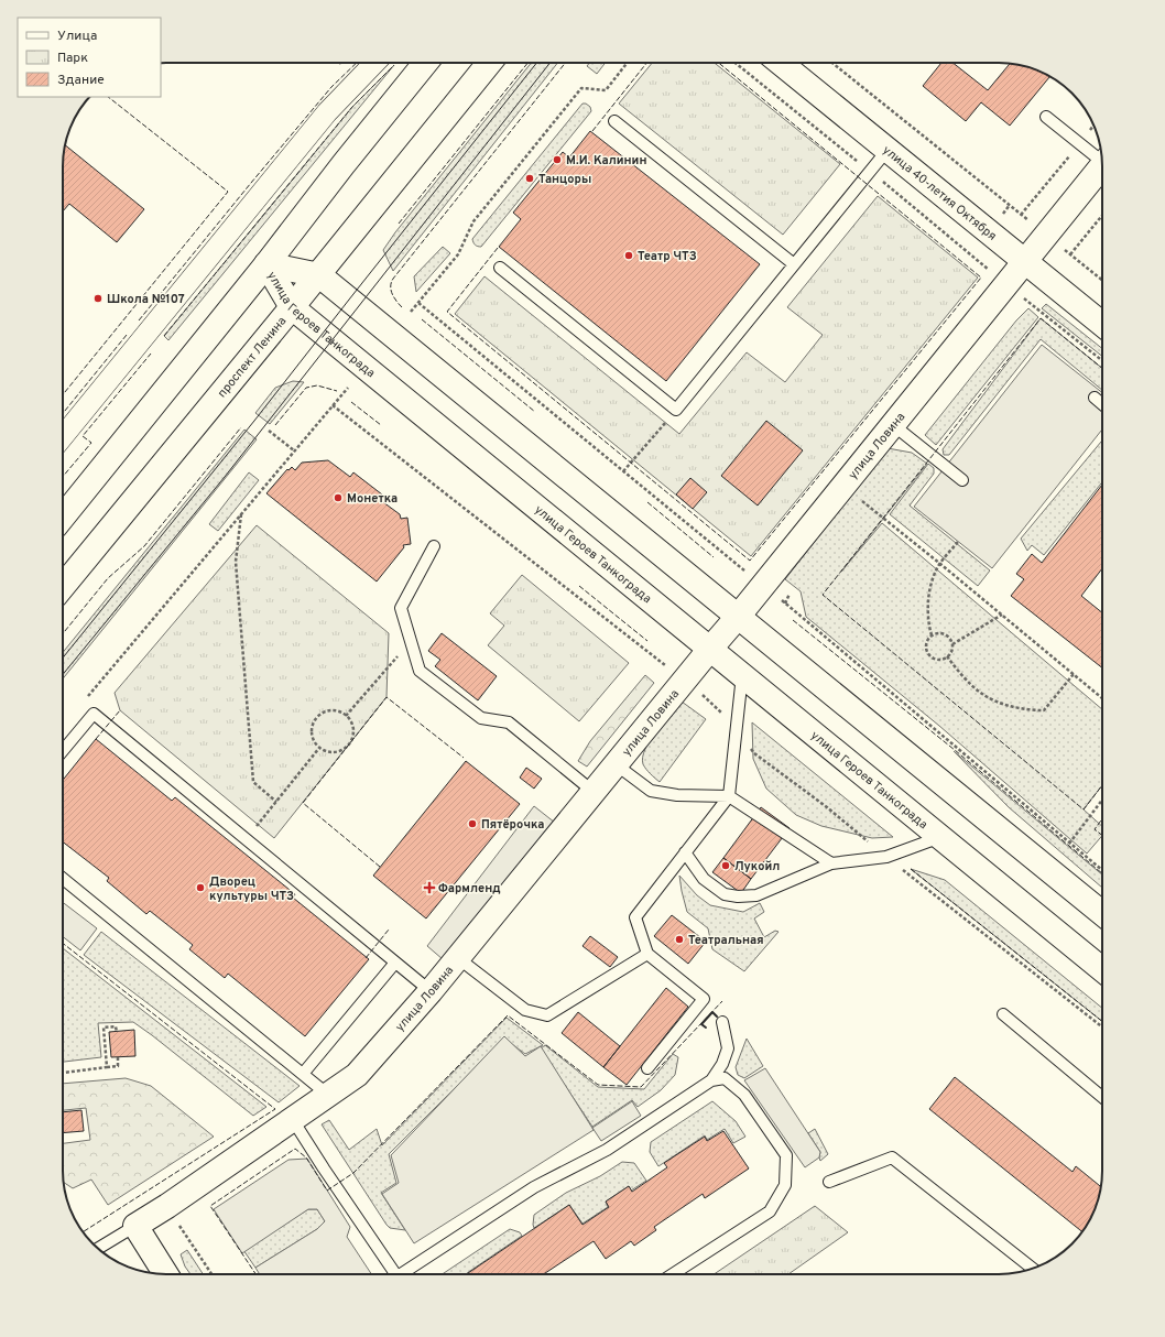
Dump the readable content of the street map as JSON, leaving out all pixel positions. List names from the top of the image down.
{
  "streets": {
    "main road": [
      "улица 40-летия Октября",
      "улица Героев Танкограда",
      "проспект Ленина",
      "улица Ловина"
    ]
  },
  "crossings": [
    ["улица 40-летия Октября", "улица Ловина"],
    ["улица Героев Танкограда", "проспект Ленина"],
    ["улица Героев Танкограда", "улица Ловина"]
  ],
  "places": {
    "other": [
      "М.И. Калинин",
      "Танцоры",
      "Театр ЧТЗ",
      "Школа №107",
      "Монетка",
      "Пятёрочка",
      "Лукойл",
      "Дворец культуры ЧТЗ",
      "Театральная"
    ],
    "health": ["Фармленд"]
  },
  "legend": ["Улица", "Парк", "Здание"]
}
